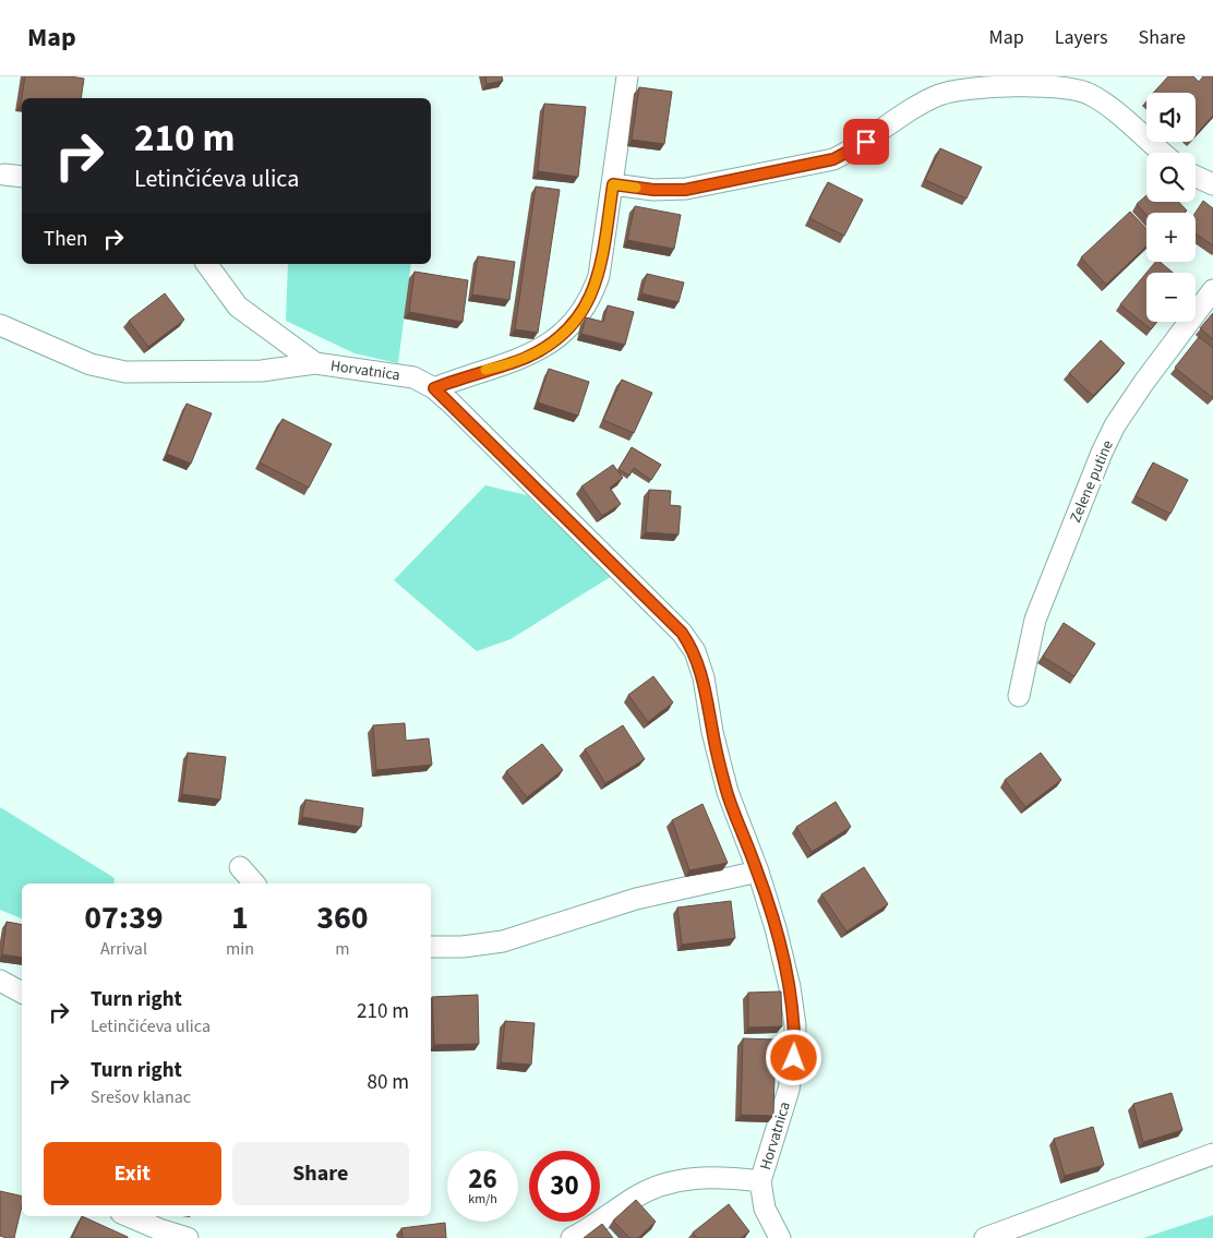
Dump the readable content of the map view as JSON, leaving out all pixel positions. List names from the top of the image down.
{
  "streets": {
    "street": ["Horvatnica", "Zelene putine"]
  },
  "page": {
    "header": "Map",
    "nav": ["Map", "Layers", "Share"],
    "map_buttons": ["+", "−"],
    "turn": ["210 m", "Letinčićeva ulica"],
    "then": "Then",
    "eta": [
      "07:39",
      "Arrival",
      "1",
      "min",
      "360",
      "m"
    ],
    "list": [
      {
        "name": "Turn right",
        "note": "Letinčićeva ulica",
        "value": "210 m"
      },
      {
        "name": "Turn right",
        "note": "Srešov klanac",
        "value": "80 m"
      }
    ],
    "buttons": ["Exit", "Share"],
    "speed": "26 km/h",
    "limit": "30"
  }
}
